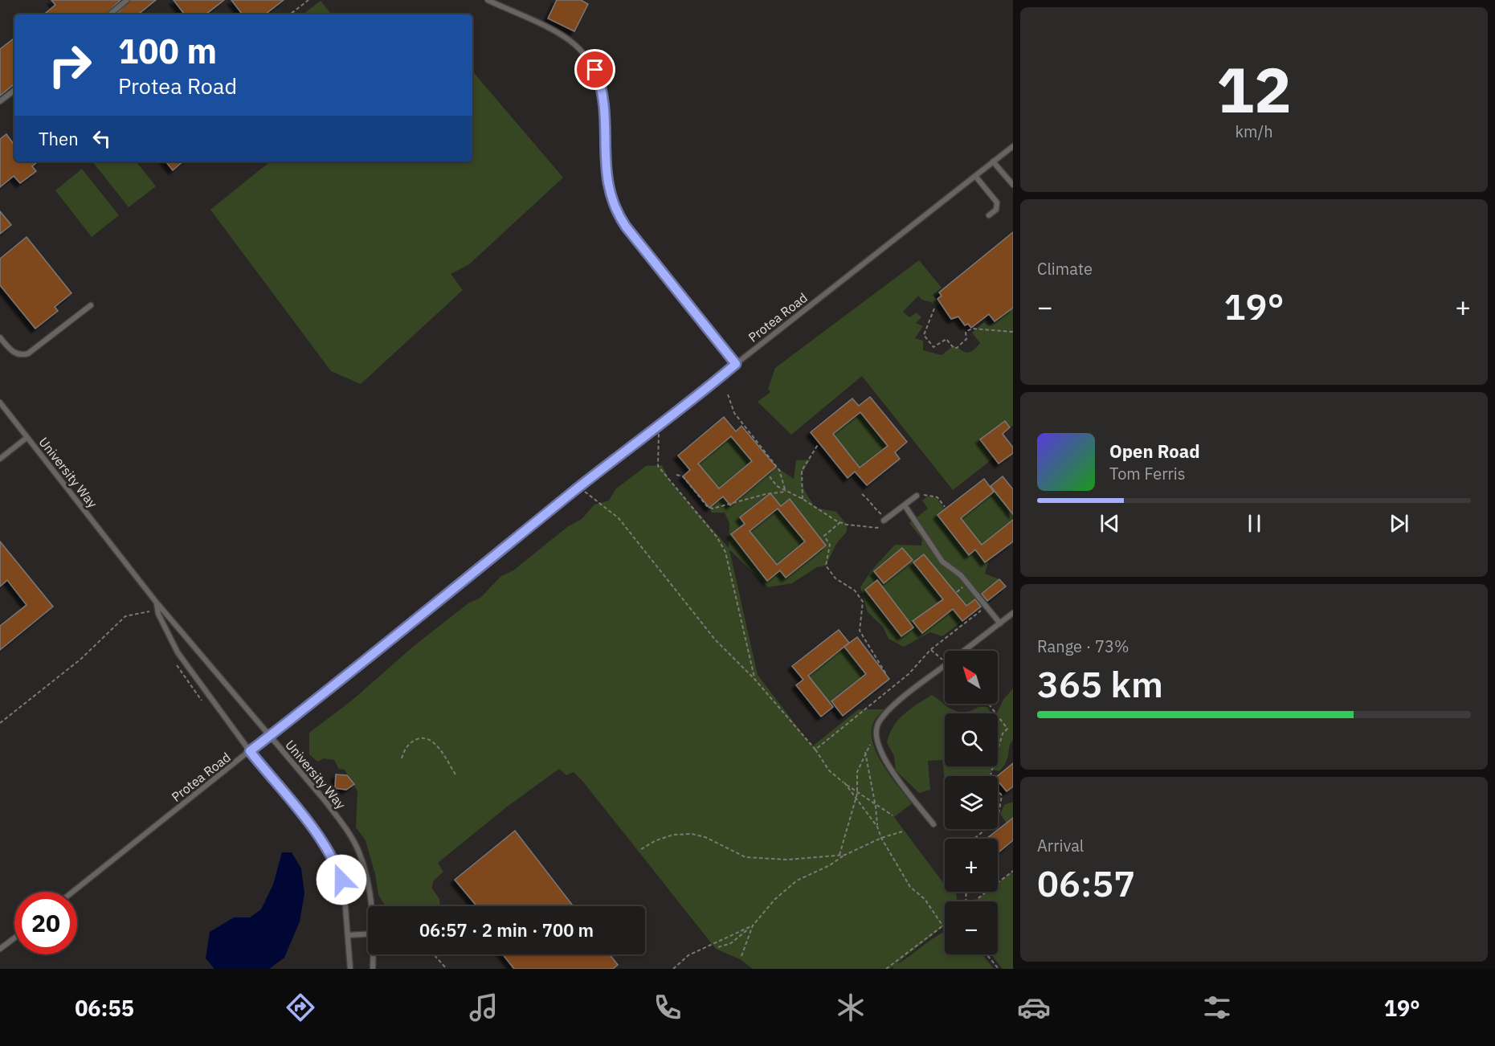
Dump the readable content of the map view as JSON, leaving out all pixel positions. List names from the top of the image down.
{
  "streets": {
    "lane": ["Protea Road", "University Way"]
  },
  "crossings": [
    ["Protea Road", "University Way"]
  ],
  "north": "top left",
  "page": {
    "tile": [
      ["12", "km/h"],
      "Climate",
      ["Range · 73%", "365 km"],
      ["Arrival", "06:57"]
    ],
    "turn": ["100 m", "Protea Road"],
    "then": "Then",
    "heat": ["−", "19°", "+"],
    "song": ["Open Road", "Tom Ferris"],
    "map_buttons": ["+", "−"],
    "limit": "20",
    "trip": "06:57 · 2 min · 700 m",
    "tabs": ["06:55", "19°"]
  }
}
